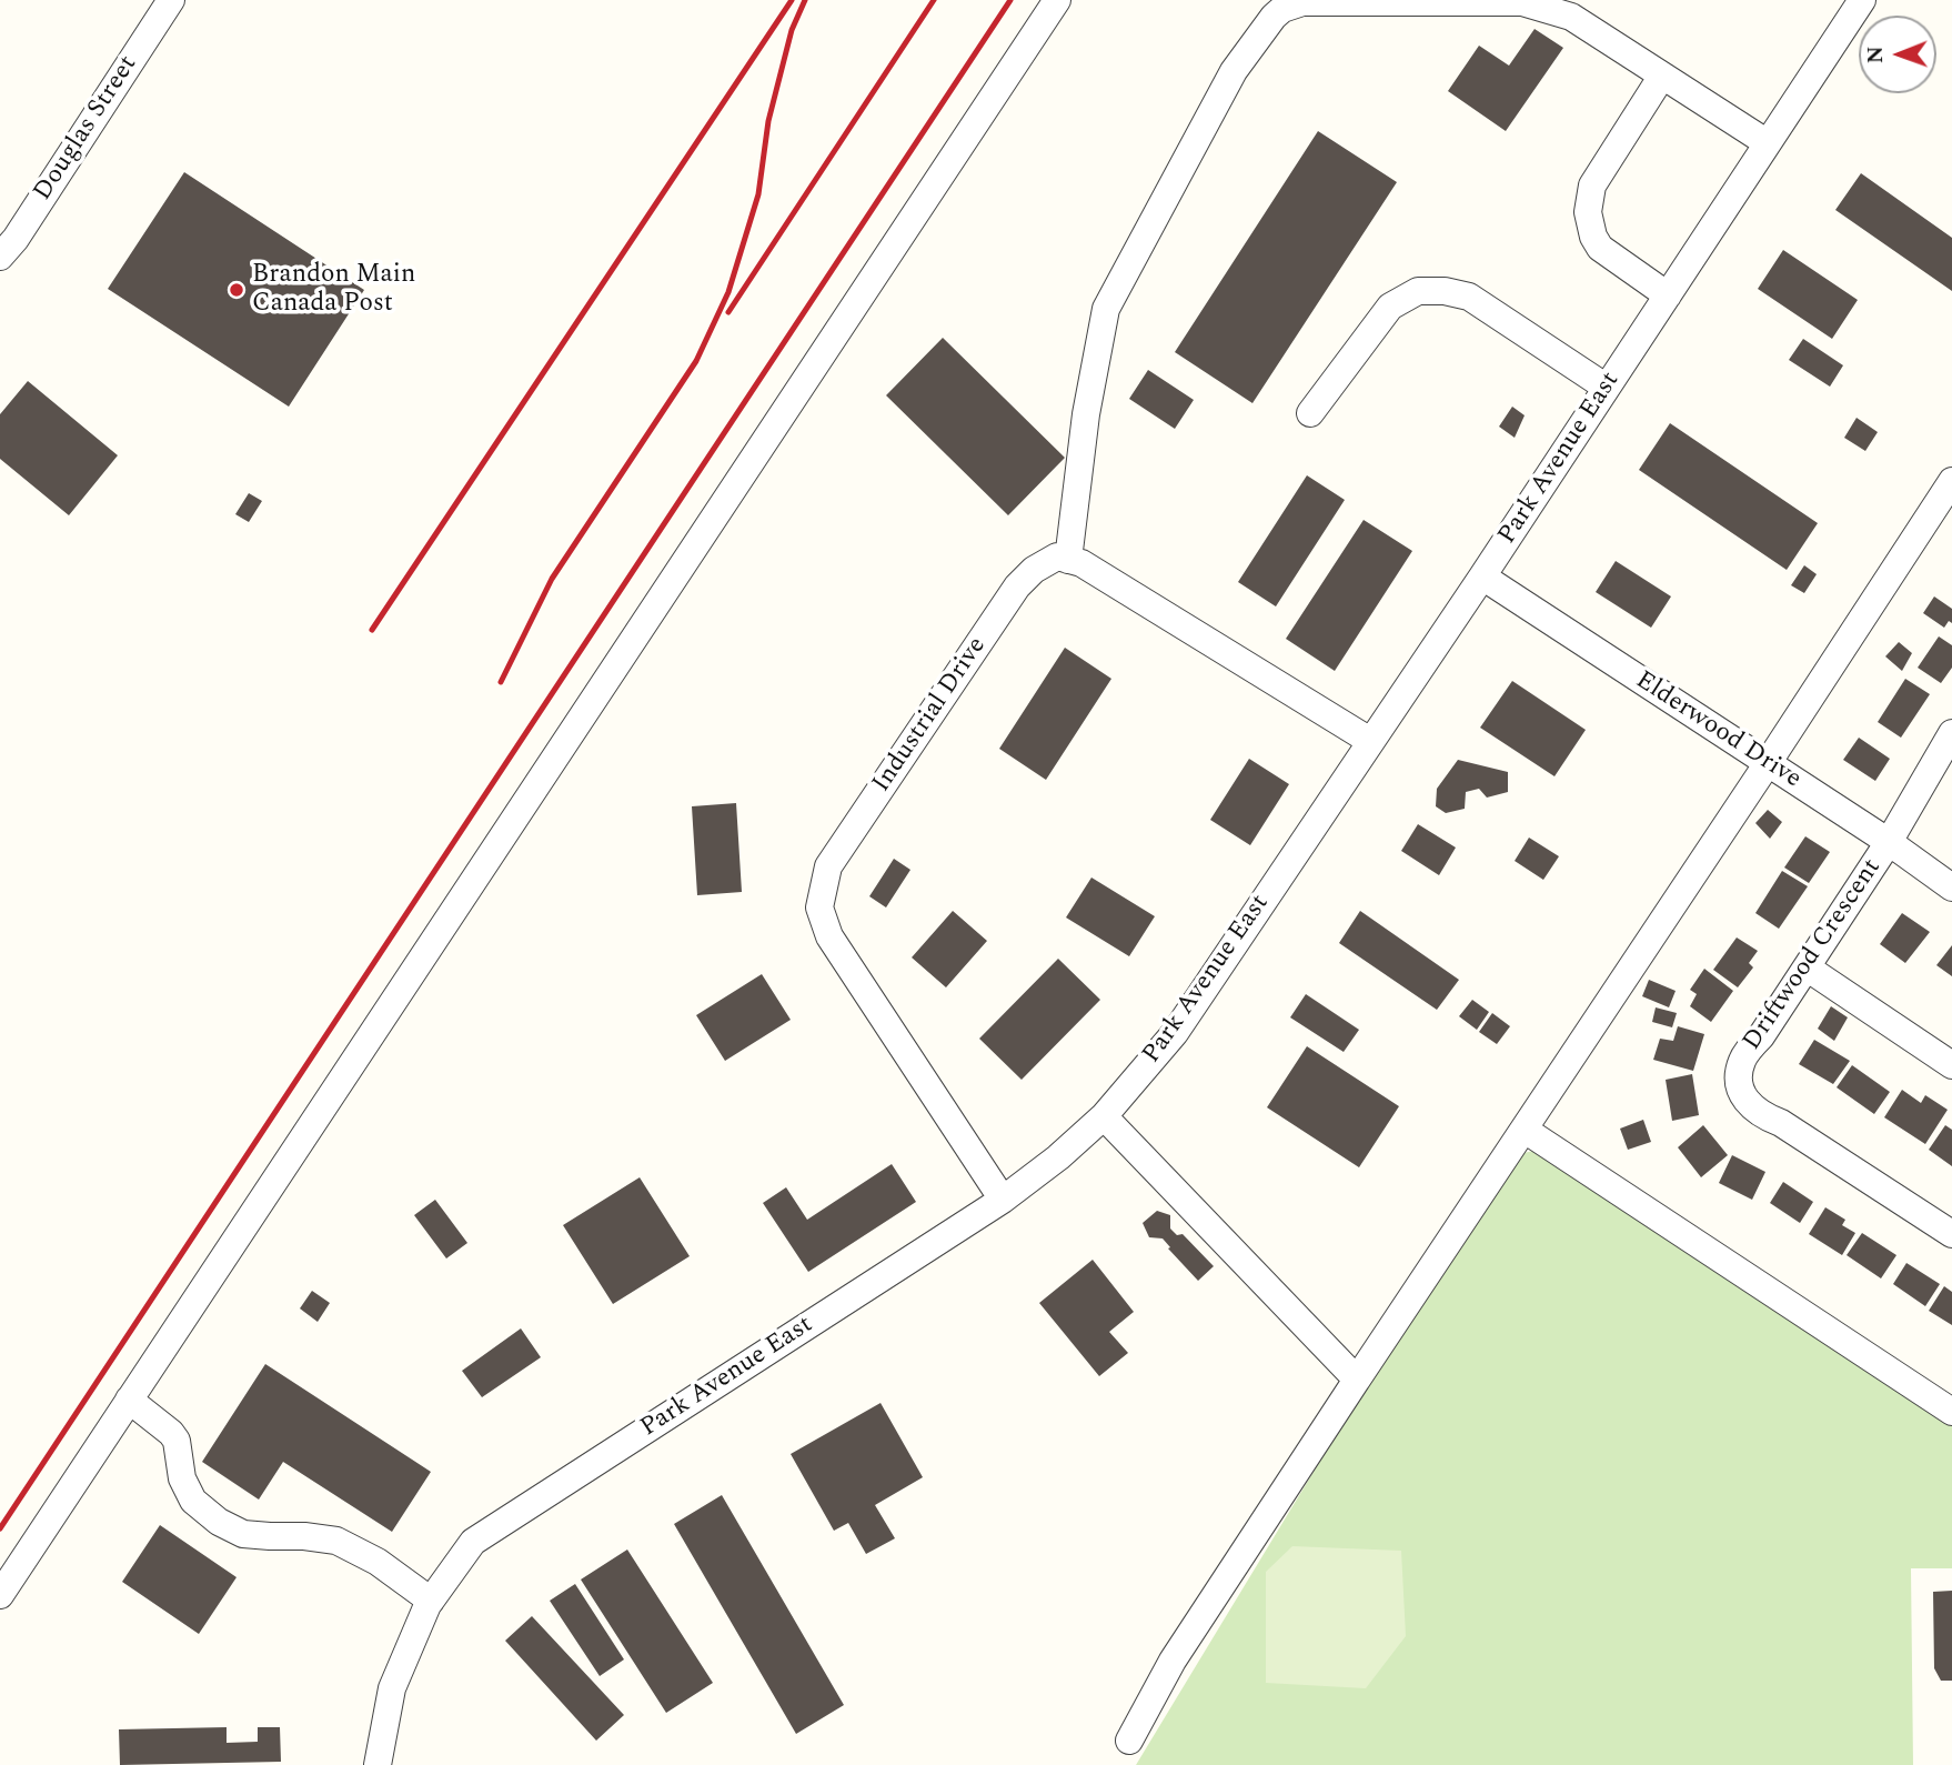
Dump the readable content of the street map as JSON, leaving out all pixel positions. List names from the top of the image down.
{
  "streets": {
    "street": [
      "Douglas Street",
      "Park Avenue East",
      "Industrial Drive",
      "Elderwood Drive",
      "Driftwood Crescent"
    ]
  },
  "crossings": [
    ["Park Avenue East", "Industrial Drive"],
    ["Park Avenue East", "Elderwood Drive"],
    ["Elderwood Drive", "Driftwood Crescent"]
  ],
  "places": ["Brandon Main Canada Post"],
  "north": "left"
}
